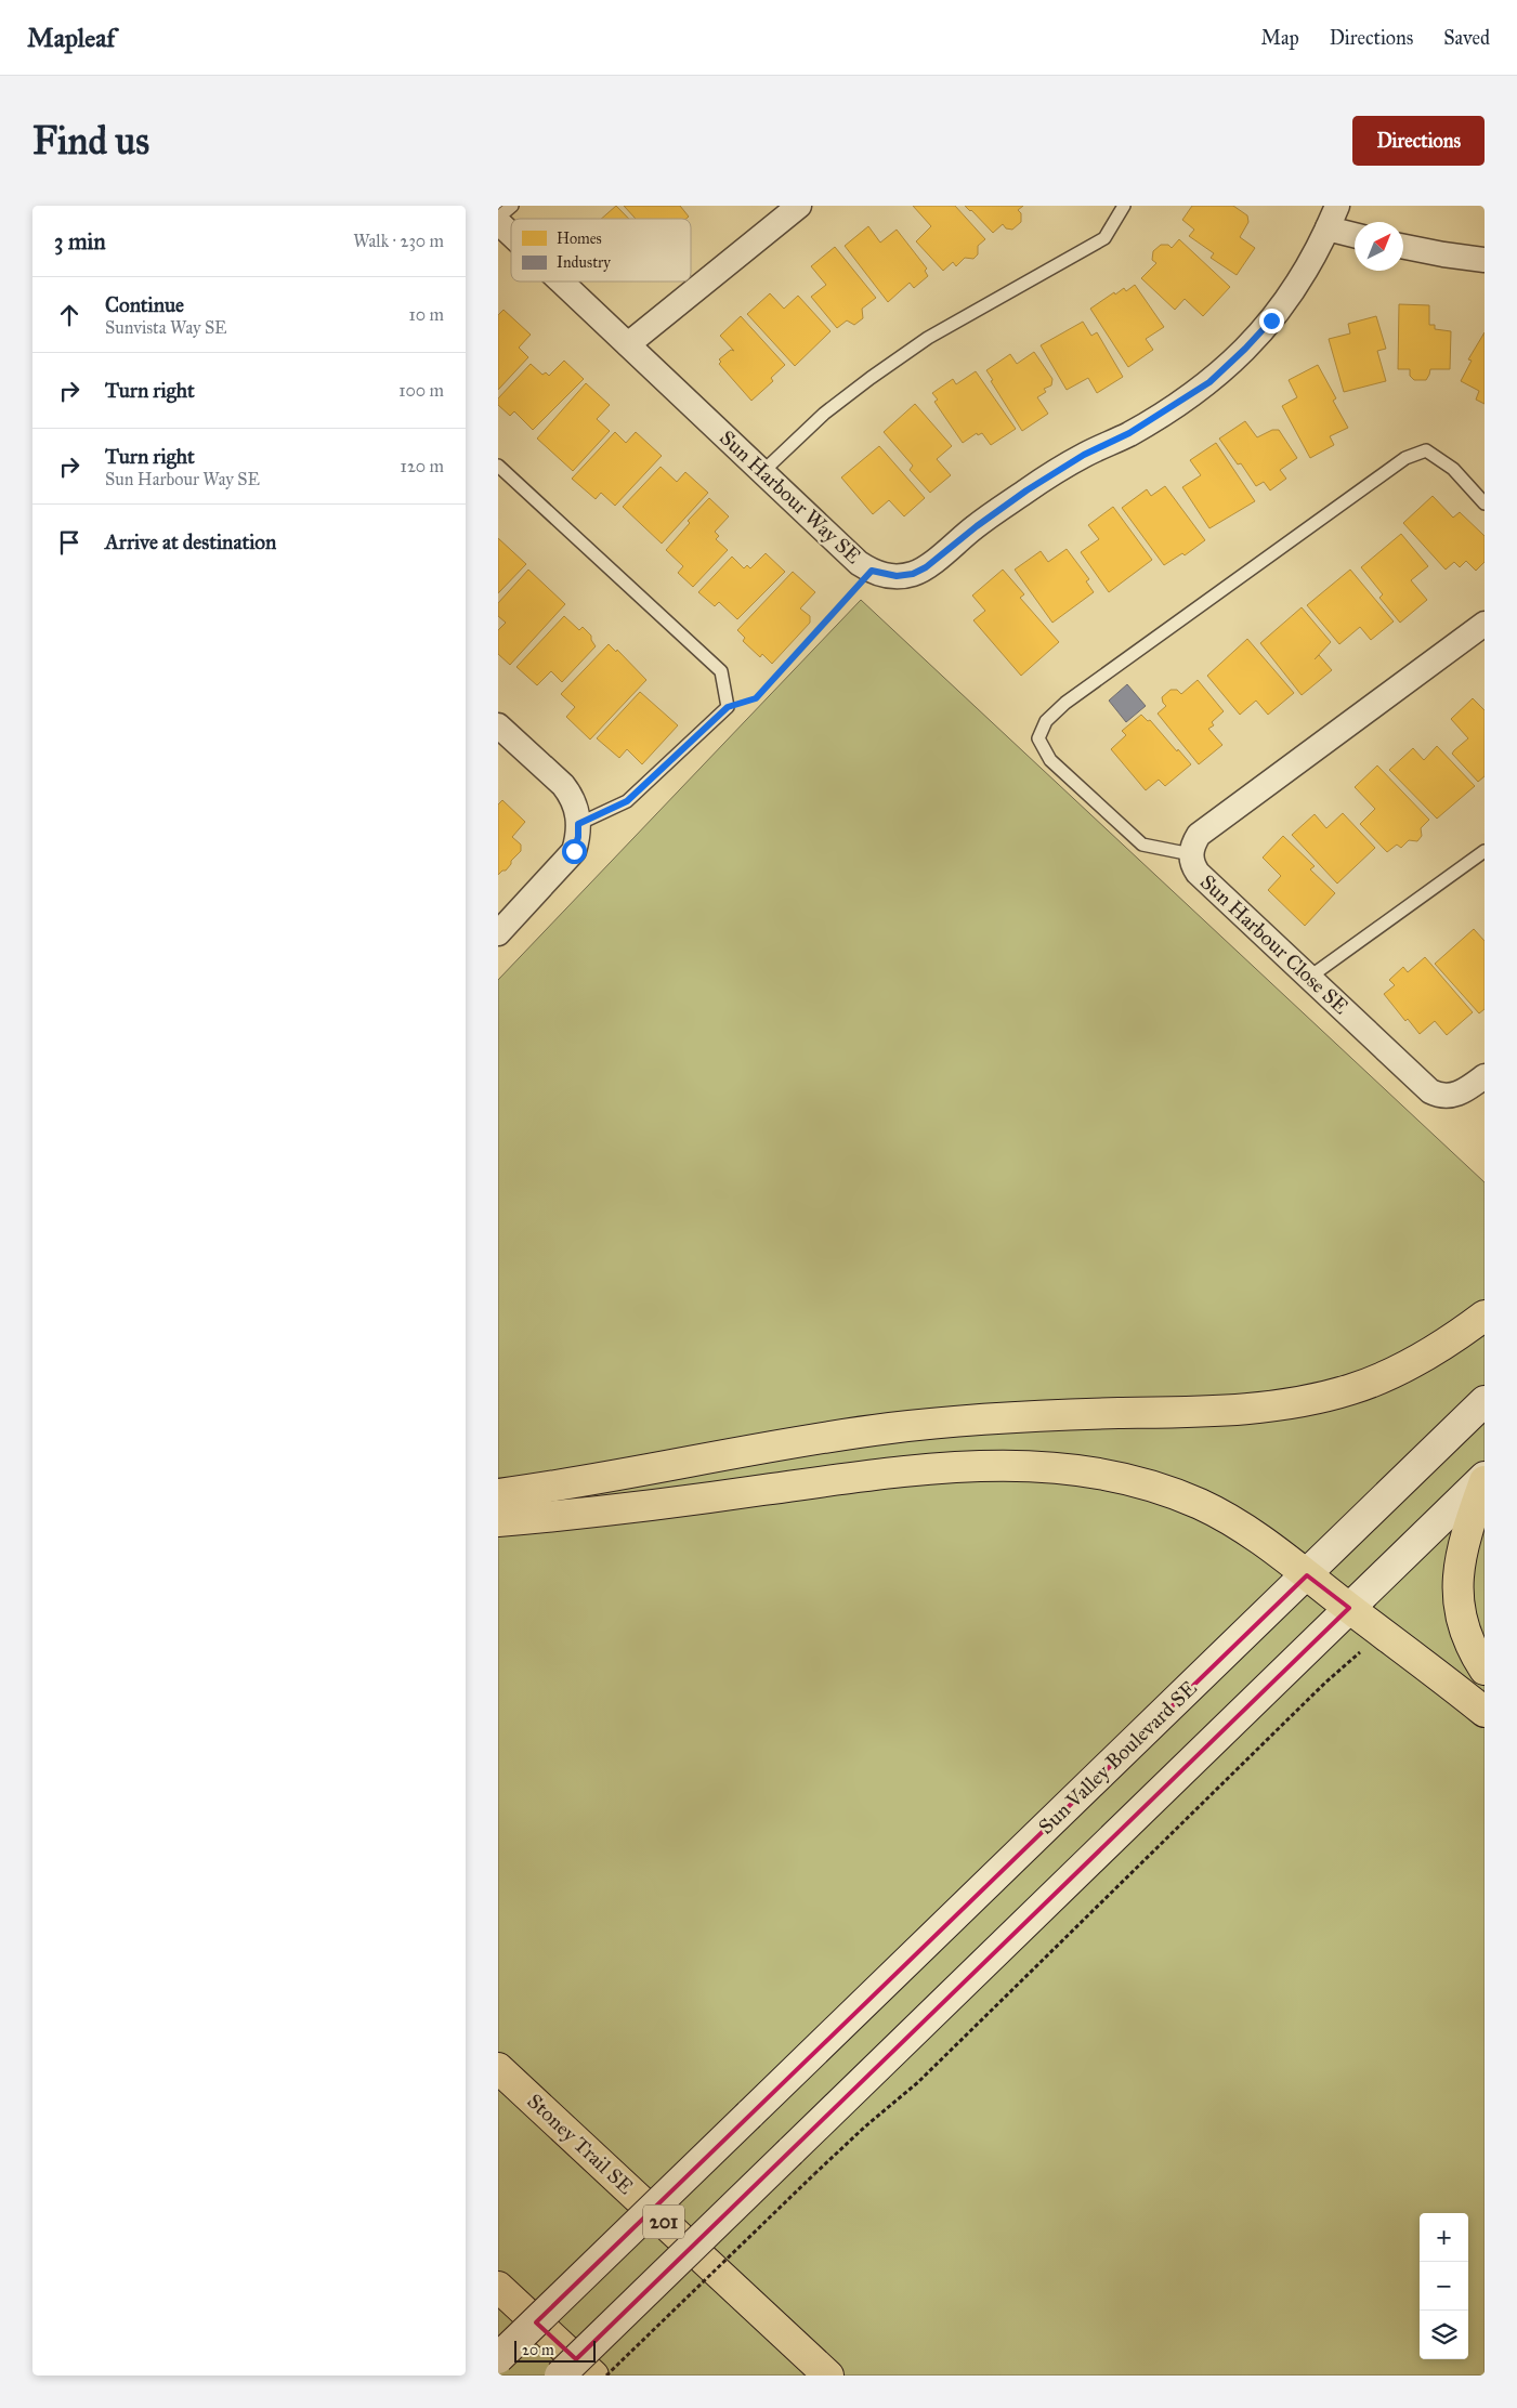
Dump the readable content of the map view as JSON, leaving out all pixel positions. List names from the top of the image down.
{
  "streets": {
    "highway": ["Stoney Trail SE", "201"],
    "main road": ["Sun Valley Boulevard SE"],
    "street": ["Sun Harbour Way SE", "Sun Harbour Close SE"]
  },
  "legend": ["Homes", "Industry"],
  "scale_bar": "20 m",
  "north": "top right",
  "page": {
    "header": "Mapleaf",
    "nav": ["Map", "Directions", "Saved"],
    "buttons": "Directions",
    "title": "Find us",
    "heading": ["3 min", "Walk · 230 m"],
    "list": [
      ["Continue", "Sunvista Way SE", "10 m"],
      ["Turn right", "100 m"],
      ["Turn right", "Sun Harbour Way SE", "120 m"],
      "Arrive at destination"
    ],
    "map_buttons": ["+", "−"],
    "scale": "20 m"
  }
}
